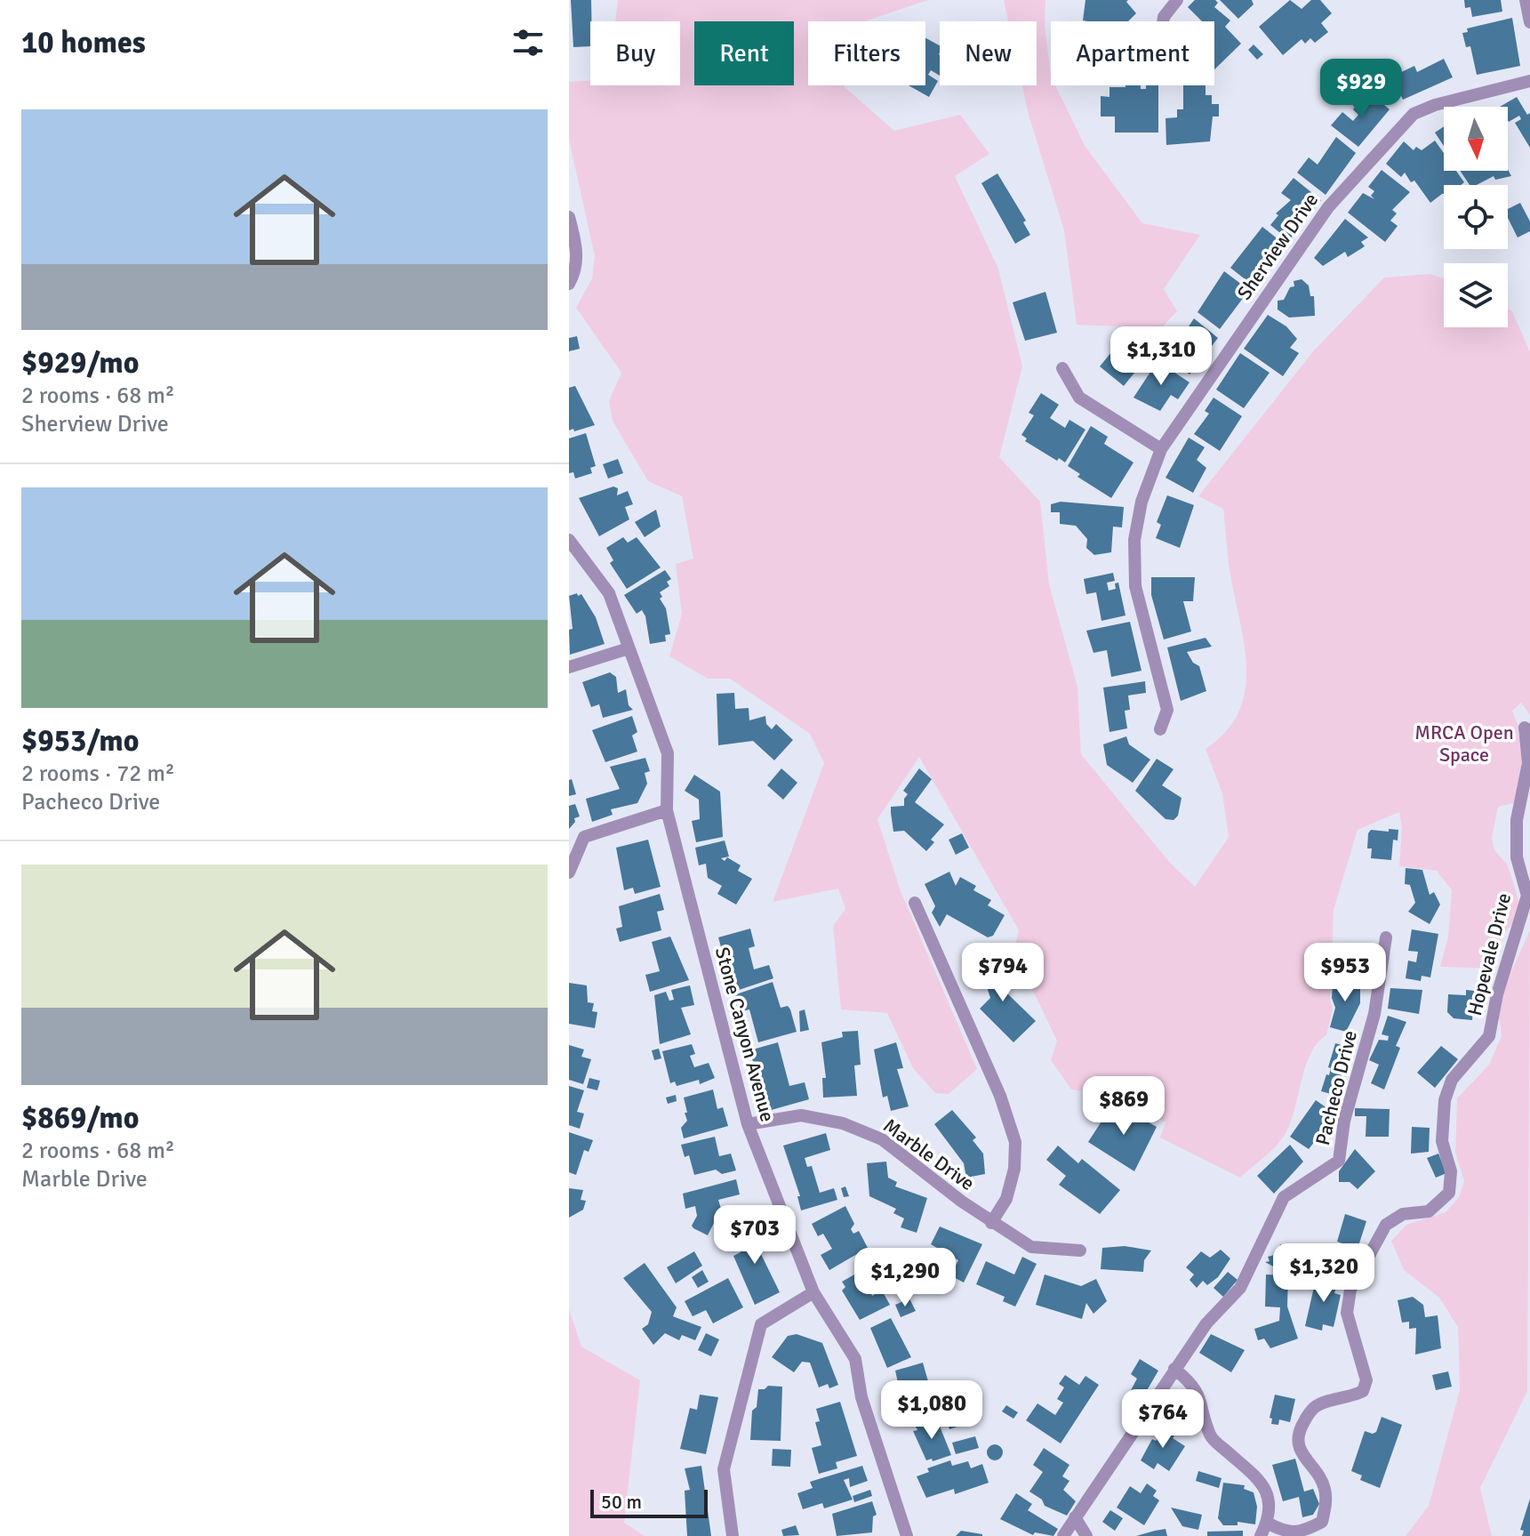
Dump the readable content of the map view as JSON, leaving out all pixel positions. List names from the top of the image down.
{
  "streets": {
    "street": [
      "Sherview Drive",
      "Hopevale Drive",
      "Stone Canyon Avenue",
      "Pacheco Drive",
      "Marble Drive"
    ]
  },
  "crossings": [
    ["Stone Canyon Avenue", "Marble Drive"]
  ],
  "parks": ["MRCA Open Space"],
  "scale_bar": "50 m",
  "north": "bottom",
  "page": {
    "heading": "10 homes",
    "chip": [
      "Buy",
      "Rent",
      "Filters",
      "New",
      "Apartment"
    ],
    "price": [
      "$929",
      "$1,310",
      "$794",
      "$953",
      "$869",
      "$703",
      "$1,320",
      "$1,290",
      "$1,080",
      "$764"
    ],
    "list": [
      {
        "name": "$929/mo",
        "note": "2 rooms · 68 m² · Sherview Drive"
      },
      {
        "name": "$953/mo",
        "note": "2 rooms · 72 m² · Pacheco Drive"
      },
      {
        "name": "$869/mo",
        "note": "2 rooms · 68 m² · Marble Drive"
      }
    ],
    "scale": "50 m"
  }
}
